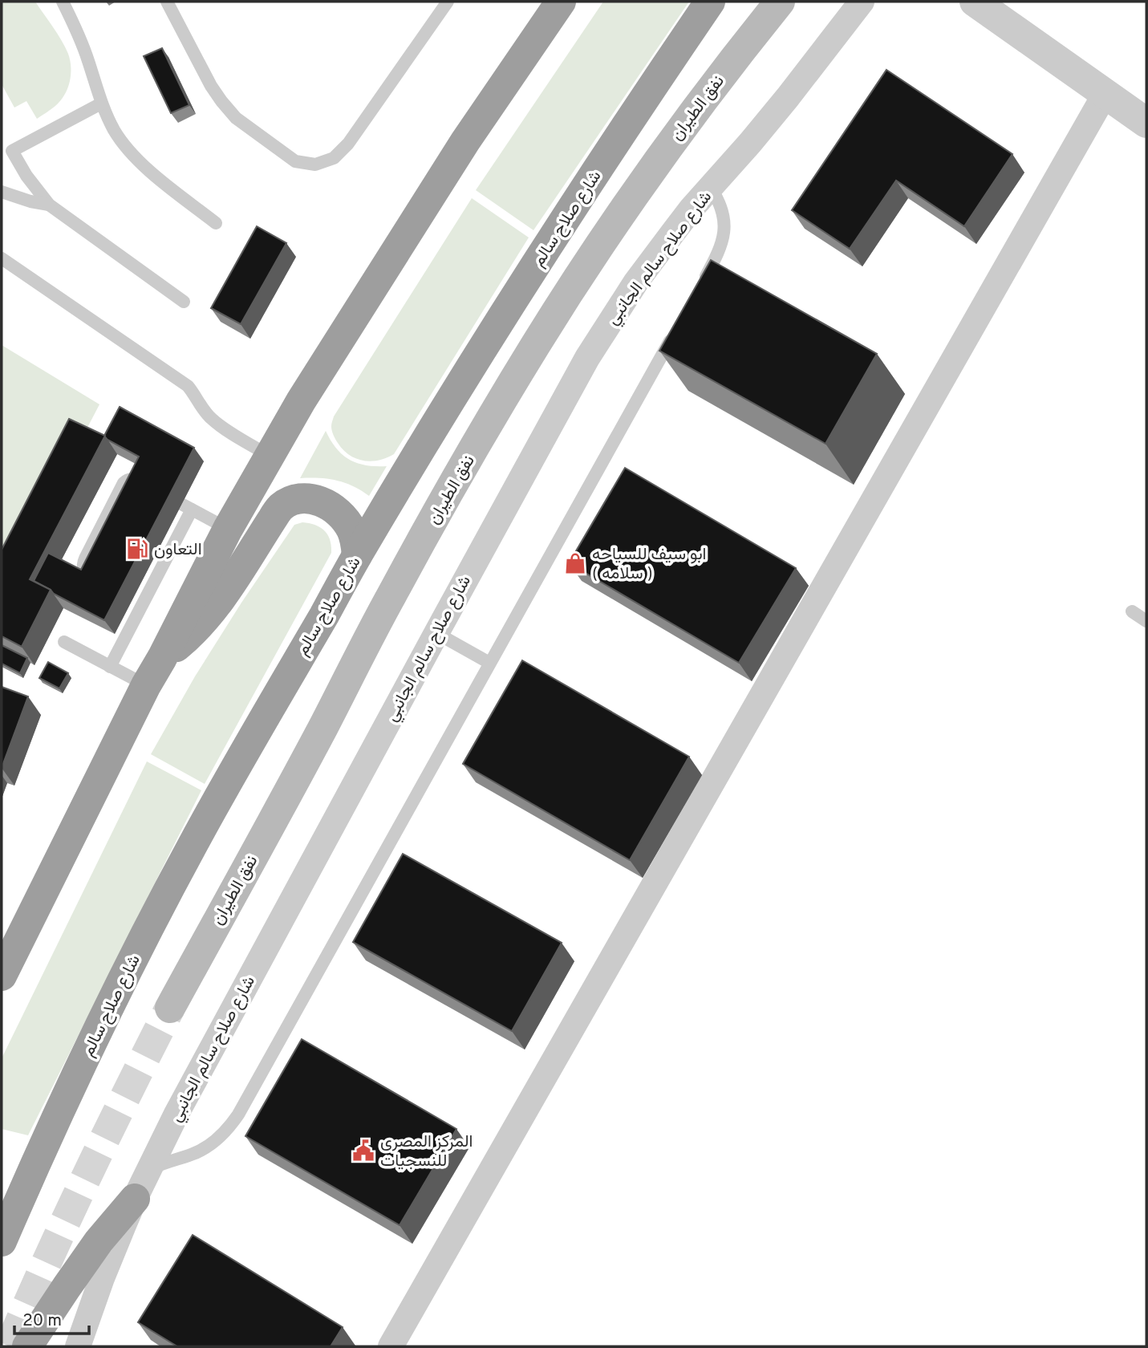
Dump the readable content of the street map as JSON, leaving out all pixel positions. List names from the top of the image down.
{
  "streets": {
    "highway": ["شارع صلاح سالم"],
    "main road": ["نفق الطيران"],
    "street": ["شارع صلاح سالم الجانبي"]
  },
  "places": {
    "fuel station": ["التعاون"],
    "shop": ["ابو سيف للسياحه ( سلامه )"],
    "public building": ["المركز المصرى للنسجيات"]
  },
  "scale_bar": "20 m"
}
